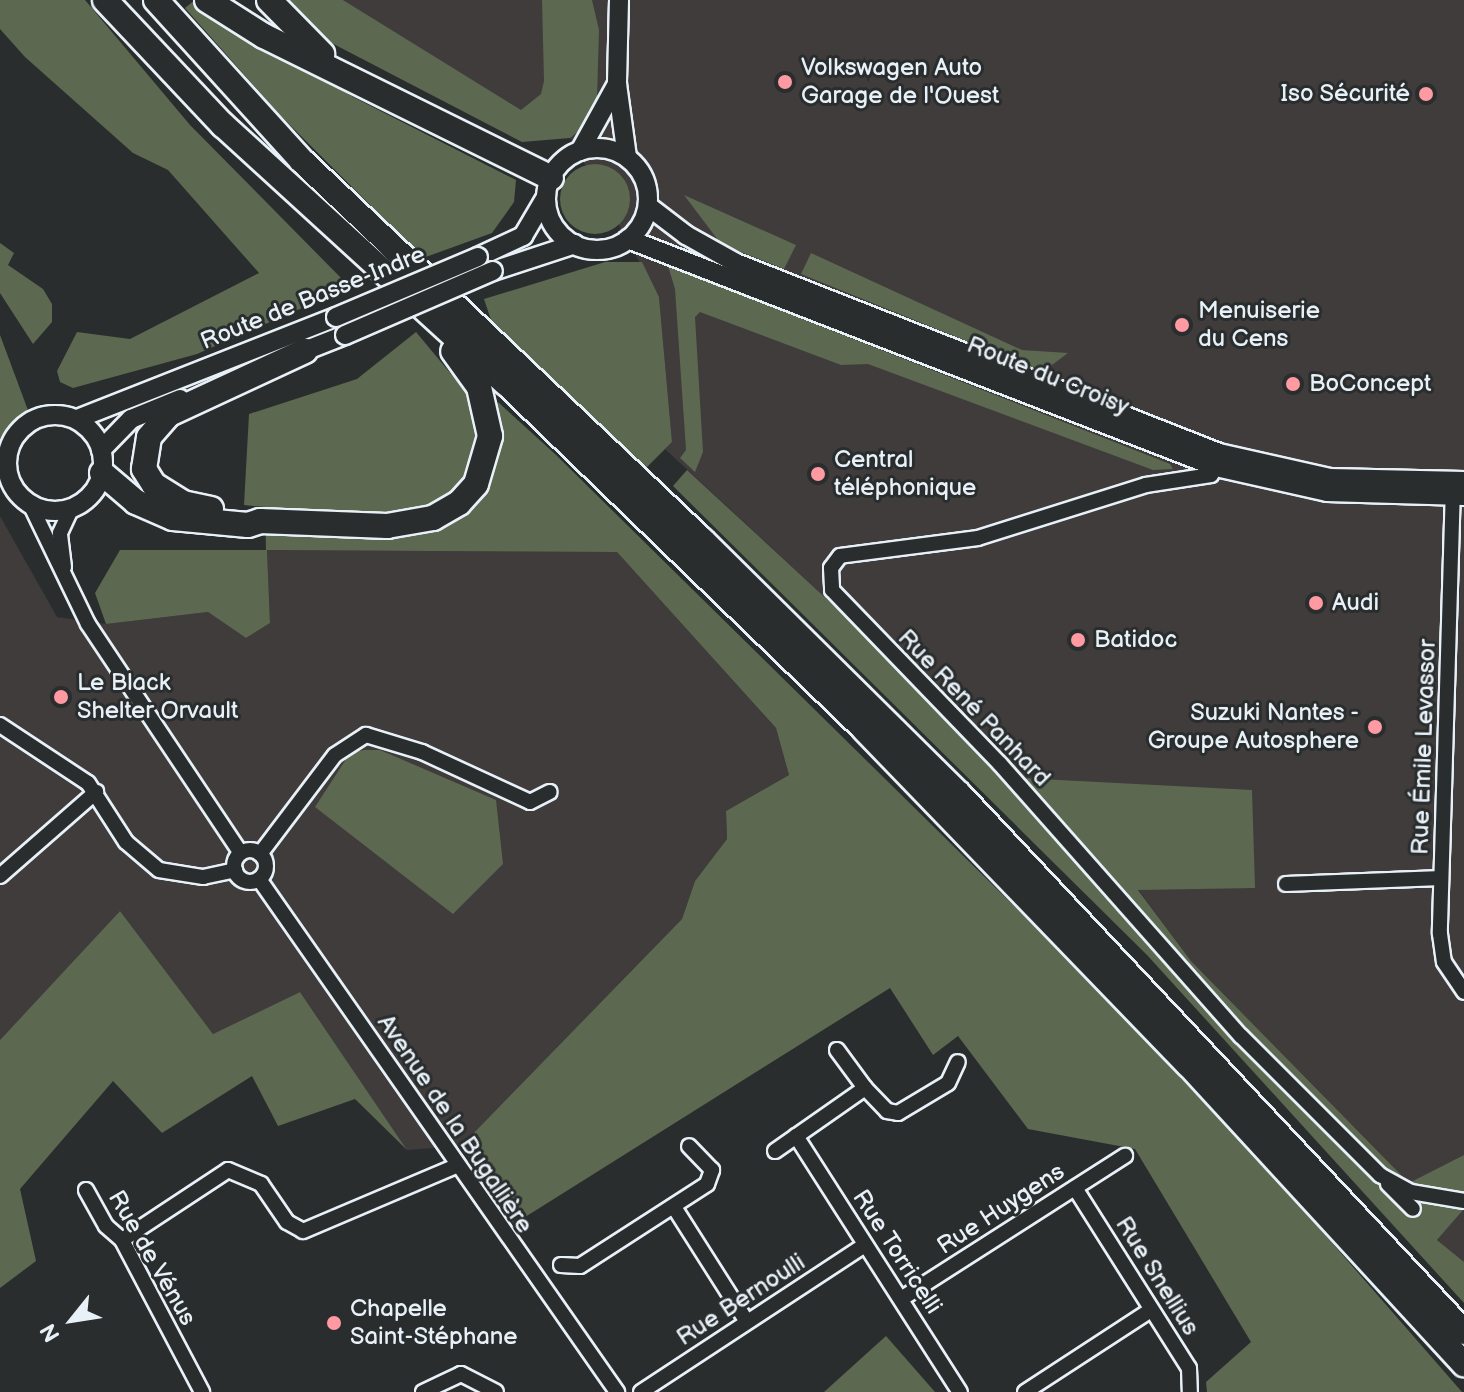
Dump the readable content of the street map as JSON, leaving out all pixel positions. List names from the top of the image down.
{
  "streets": {
    "main road": ["Route de Basse-Indre", "Route du Croisy"],
    "street": [
      "Rue René Panhard",
      "Rue Émile Levassor",
      "Avenue de la Bugallière",
      "Rue Huygens",
      "Rue Torricelli",
      "Rue de Vénus",
      "Rue Snellius",
      "Rue Bernoulli"
    ]
  },
  "crossings": [
    ["Route de Basse-Indre", "Route du Croisy"],
    ["Route du Croisy", "Rue René Panhard"],
    ["Route du Croisy", "Rue Émile Levassor"],
    ["Rue Huygens", "Rue Torricelli"],
    ["Rue Huygens", "Rue Snellius"],
    ["Rue Torricelli", "Rue Bernoulli"]
  ],
  "places": [
    "Volkswagen Auto Garage de l'Ouest",
    "Iso Sécurité",
    "Menuiserie du Cens",
    "BoConcept",
    "Central téléphonique",
    "Audi",
    "Batidoc",
    "Le Black Shelter Orvault",
    "Suzuki Nantes - Groupe Autosphere",
    "Chapelle Saint-Stéphane"
  ],
  "north": "bottom left"
}
